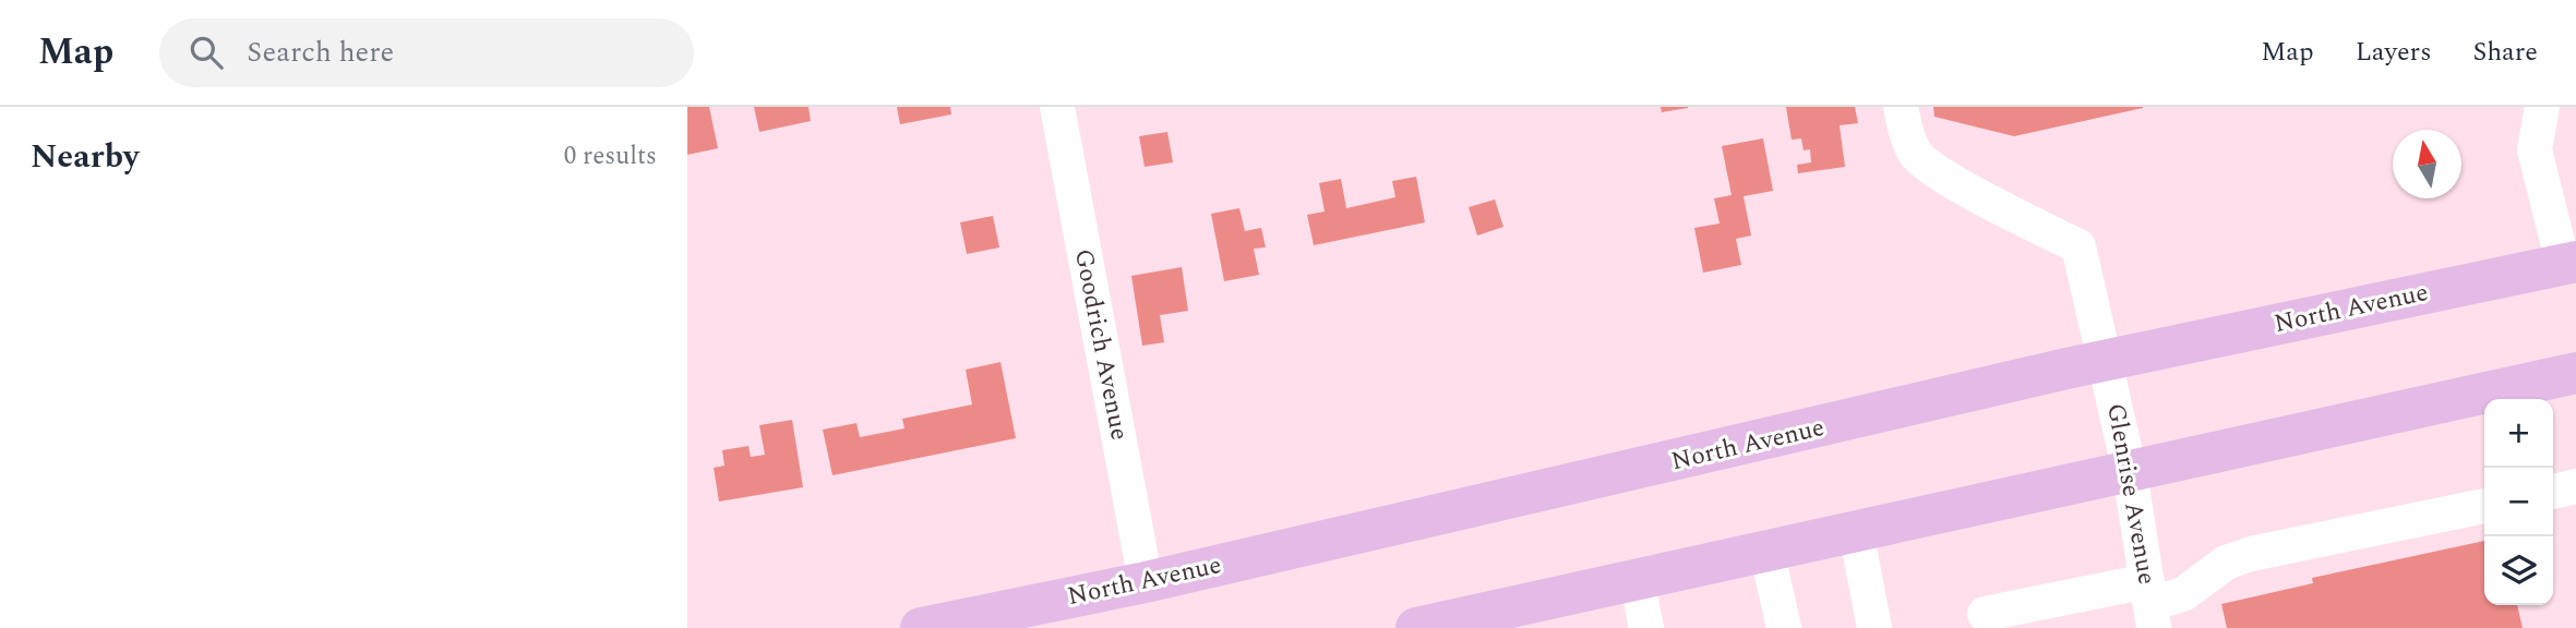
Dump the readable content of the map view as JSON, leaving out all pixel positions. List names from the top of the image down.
{
  "streets": {
    "main road": ["North Avenue"],
    "street": ["Goodrich Avenue", "Glenrise Avenue"]
  },
  "crossings": [
    ["North Avenue", "Goodrich Avenue"],
    ["North Avenue", "Glenrise Avenue"]
  ],
  "north": "top",
  "page": {
    "header": "Map",
    "search": "Search here",
    "nav": ["Map", "Layers", "Share"],
    "heading": ["Nearby", "0 results"],
    "map_buttons": ["+", "−"]
  }
}
